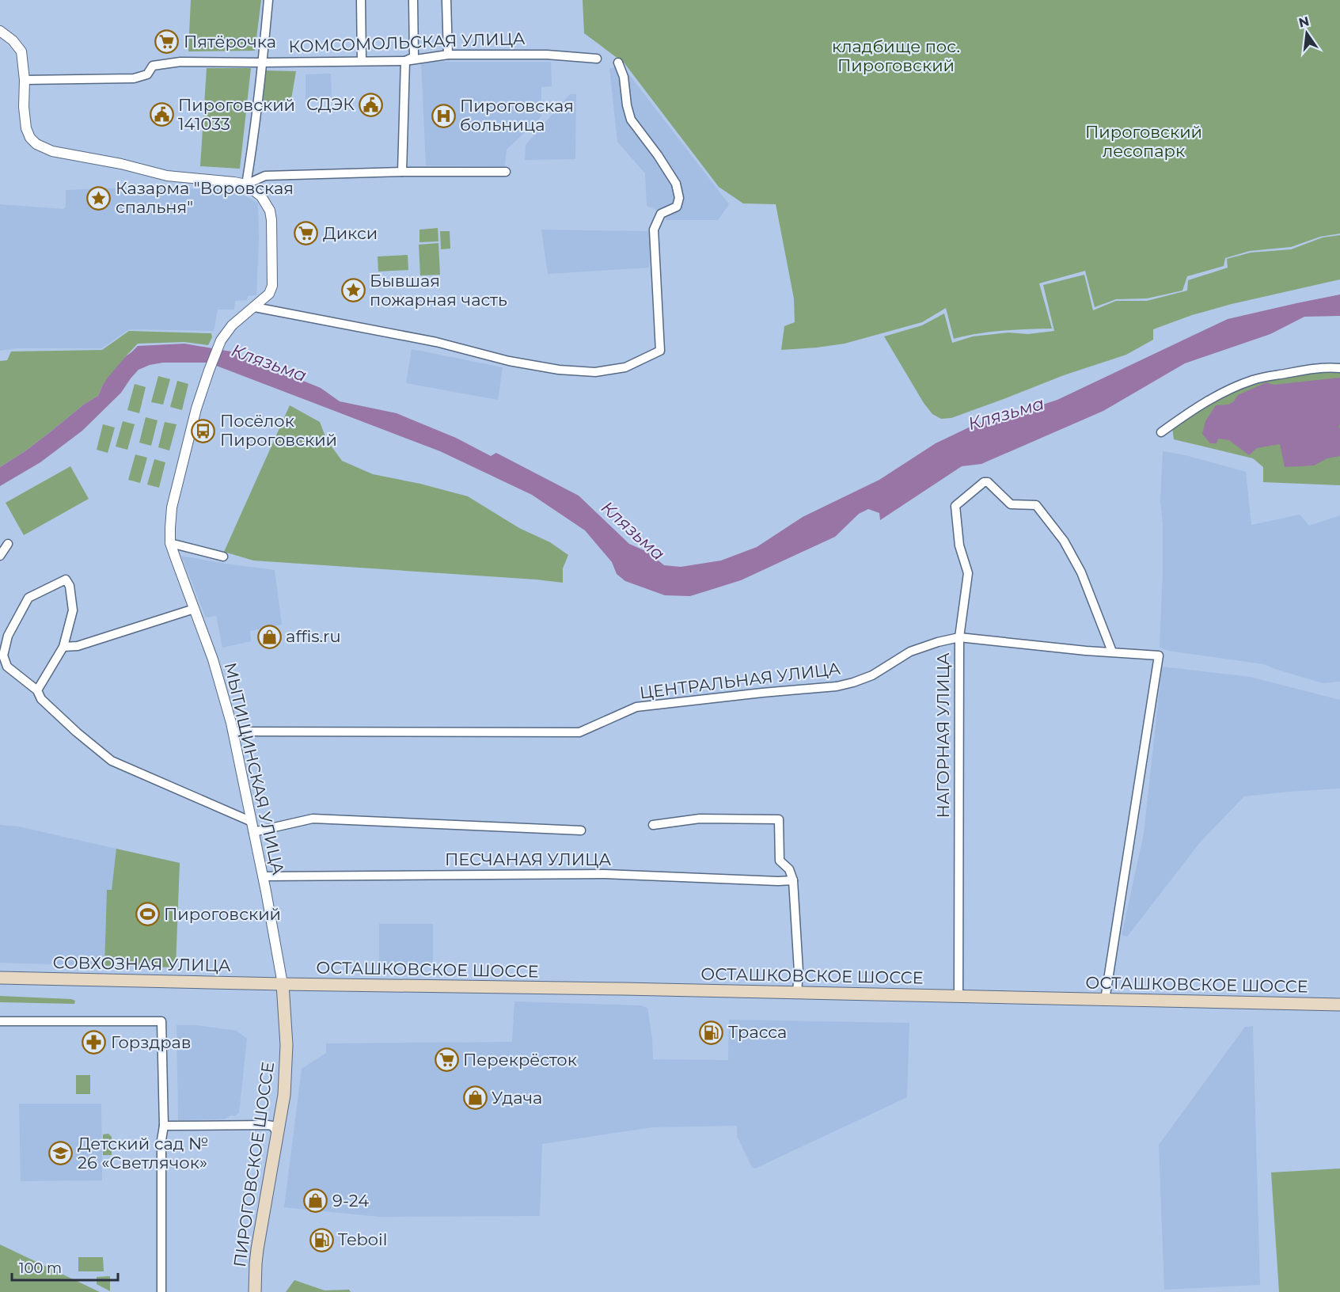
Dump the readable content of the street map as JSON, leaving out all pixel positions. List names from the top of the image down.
{
  "streets": {
    "main road": ["СОВХОЗНАЯ УЛИЦА", "ОСТАШКОВСКОЕ ШОССЕ", "ПИРОГОВСКОЕ ШОССЕ"],
    "street": [
      "КОМСОМОЛЬСКАЯ УЛИЦА",
      "ЦЕНТРАЛЬНАЯ УЛИЦА",
      "НАГОРНАЯ УЛИЦА",
      "МЫТИЩИНСКАЯ УЛИЦА",
      "ПЕСЧАНАЯ УЛИЦА"
    ]
  },
  "crossings": [
    ["ЦЕНТРАЛЬНАЯ УЛИЦА", "НАГОРНАЯ УЛИЦА"],
    ["ЦЕНТРАЛЬНАЯ УЛИЦА", "МЫТИЩИНСКАЯ УЛИЦА"],
    ["ЦЕНТРАЛЬНАЯ УЛИЦА", "ОСТАШКОВСКОЕ ШОССЕ"],
    ["НАГОРНАЯ УЛИЦА", "ОСТАШКОВСКОЕ ШОССЕ"],
    ["МЫТИЩИНСКАЯ УЛИЦА", "ПЕСЧАНАЯ УЛИЦА"],
    ["МЫТИЩИНСКАЯ УЛИЦА", "СОВХОЗНАЯ УЛИЦА"],
    ["МЫТИЩИНСКАЯ УЛИЦА", "ОСТАШКОВСКОЕ ШОССЕ"],
    ["МЫТИЩИНСКАЯ УЛИЦА", "ПИРОГОВСКОЕ ШОССЕ"],
    ["СОВХОЗНАЯ УЛИЦА", "ОСТАШКОВСКОЕ ШОССЕ"],
    ["СОВХОЗНАЯ УЛИЦА", "ПИРОГОВСКОЕ ШОССЕ"],
    ["ОСТАШКОВСКОЕ ШОССЕ", "ПИРОГОВСКОЕ ШОССЕ"]
  ],
  "water": ["Клязьма"],
  "parks": ["кладбище пос. Пироговский", "Пироговский лесопарк"],
  "places": {
    "supermarket": ["Пятёрочка", "Дикси", "Перекрёсток"],
    "public building": ["СДЭК", "Пироговский 141033"],
    "hospital": ["Пироговская больница"],
    "place": ["Казарма \"Воровская спальня\"", "Бывшая пожарная часть"],
    "bus stop": ["Посёлок Пироговский"],
    "shop": ["affis.ru", "Удача", "9-24"],
    "sports": ["Пироговский"],
    "fuel station": ["Трасса", "Teboil"],
    "pharmacy": ["Горздрав"],
    "school or university": ["Детский сад № 26 «Светлячок»"]
  },
  "scale_bar": "100 m",
  "north": "top"
}
